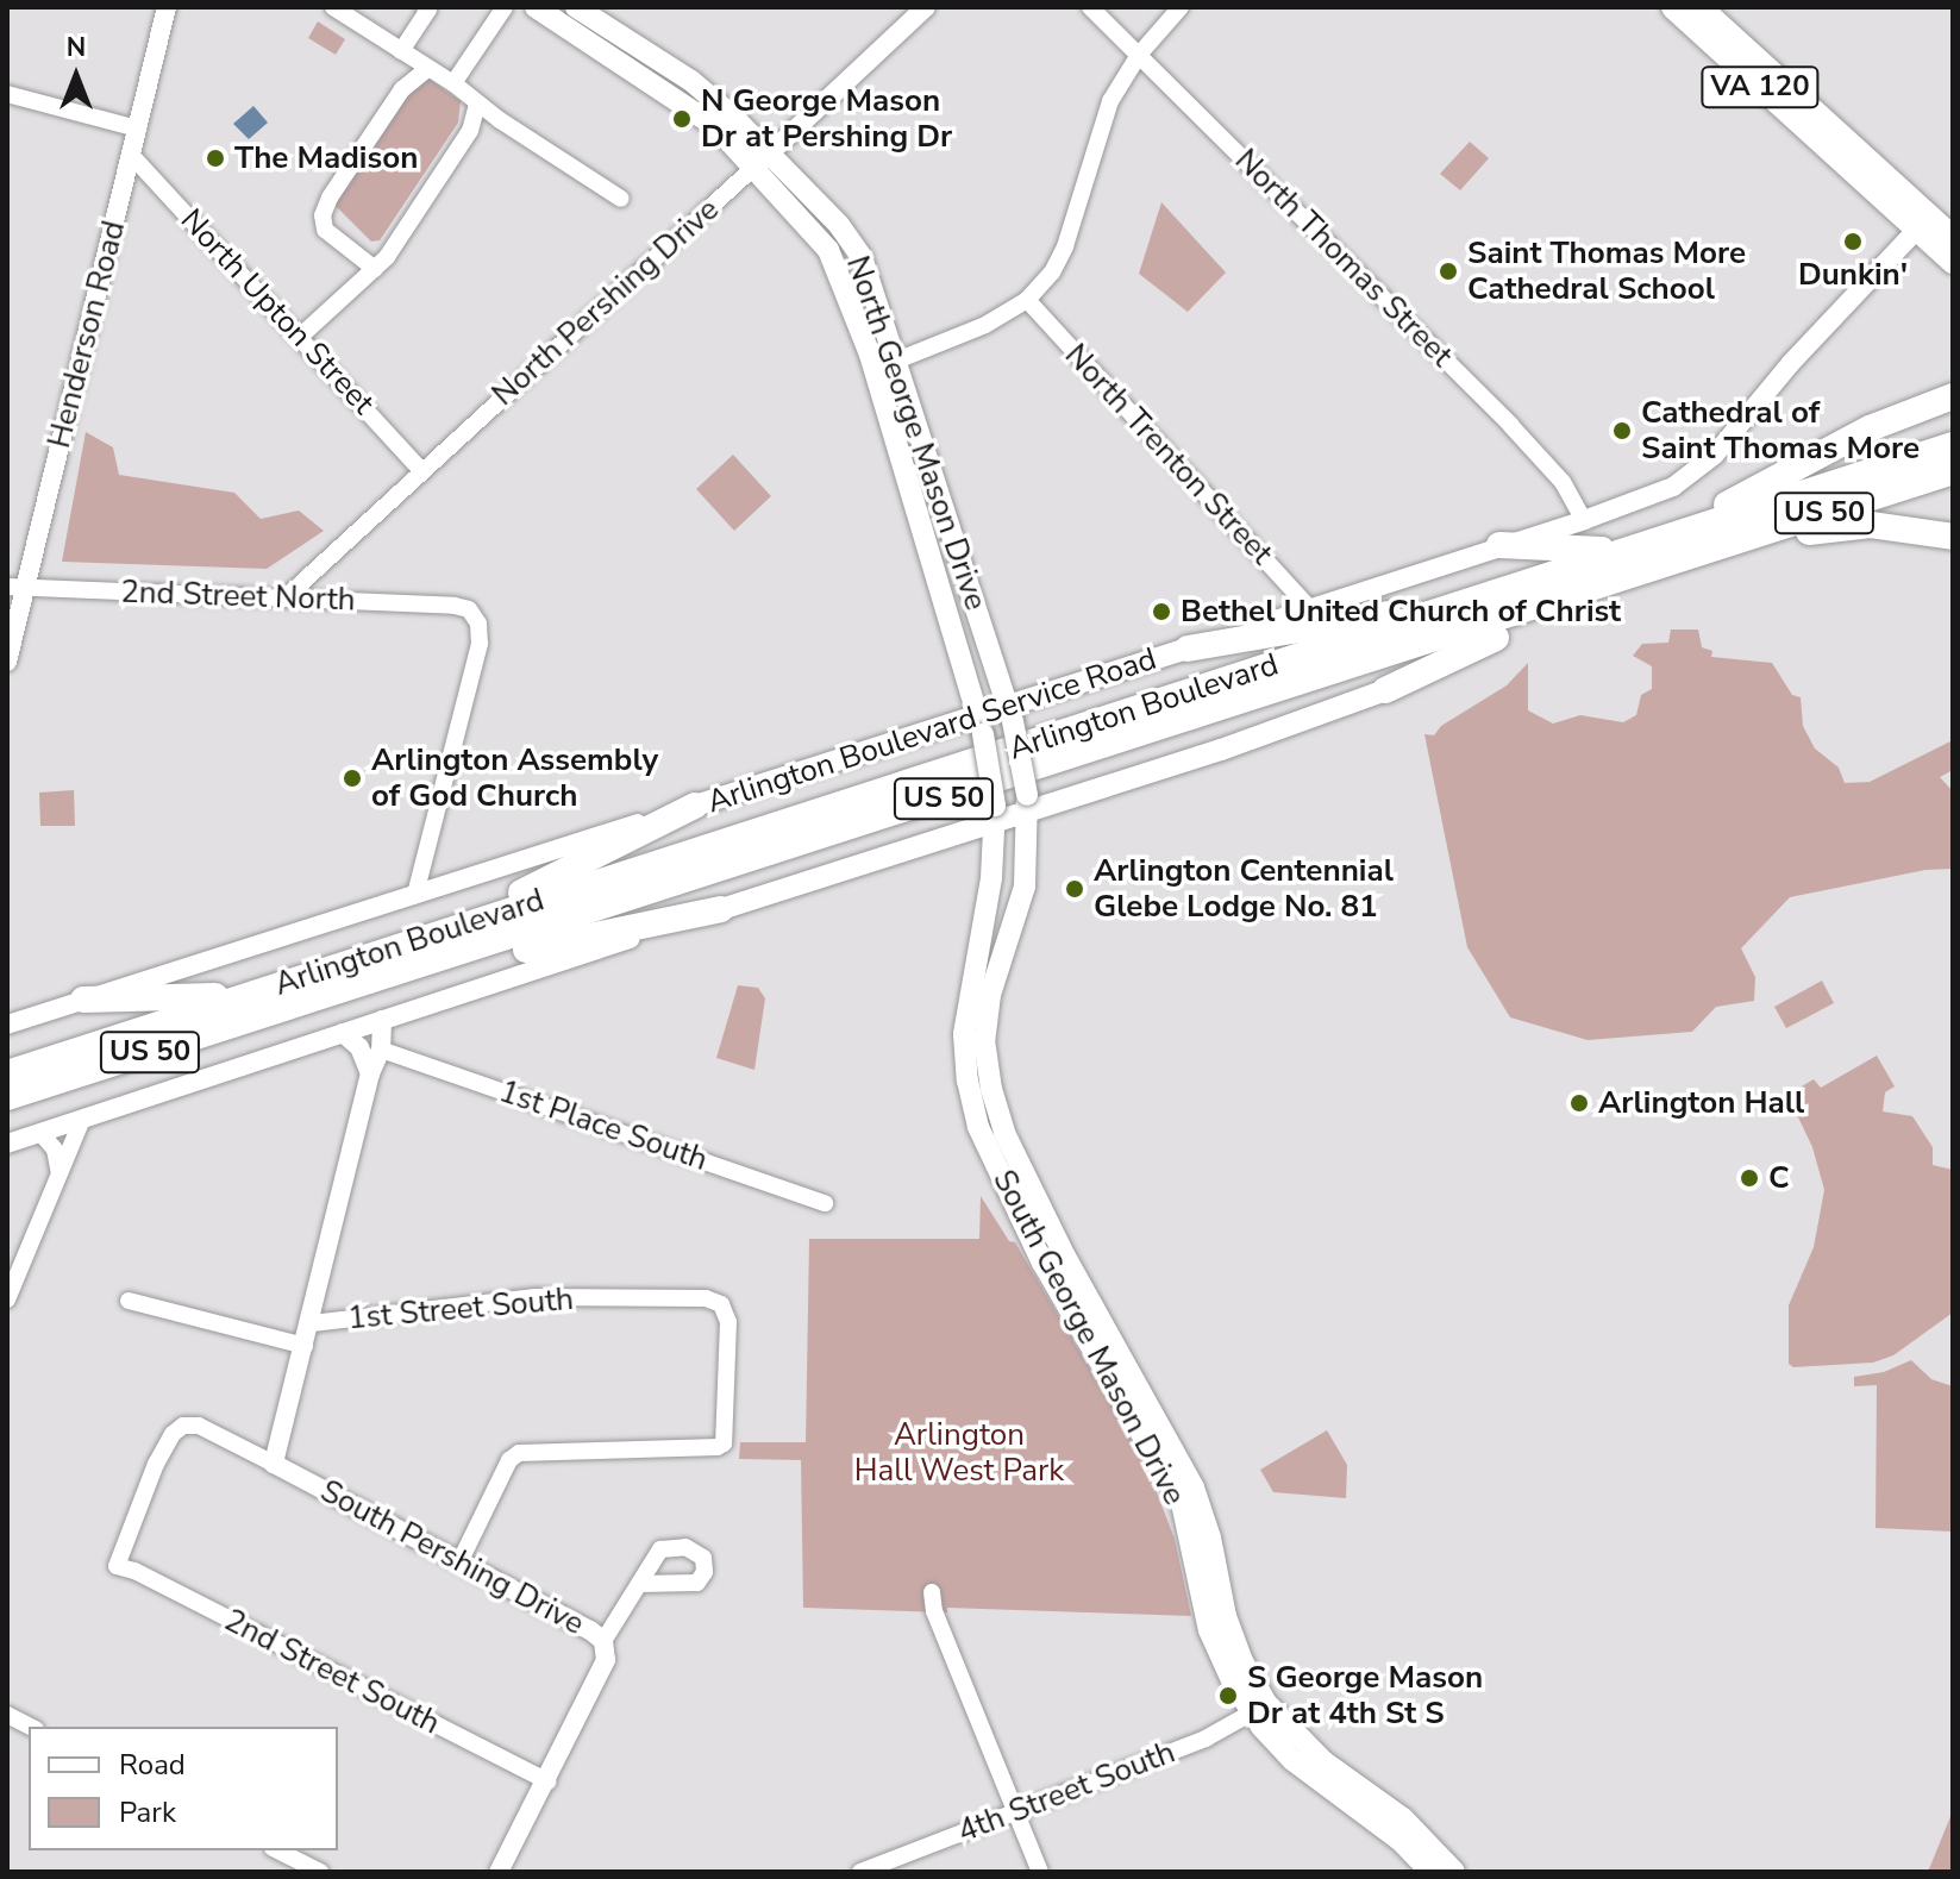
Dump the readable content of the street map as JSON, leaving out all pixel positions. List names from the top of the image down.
{
  "streets": {
    "highway": ["US 50", "Arlington Boulevard"],
    "main road": [
      "VA 120",
      "North George Mason Drive",
      "Arlington Boulevard Service Road",
      "South George Mason Drive"
    ],
    "street": [
      "North Thomas Street",
      "North Pershing Drive",
      "North Upton Street",
      "Henderson Road",
      "North Trenton Street",
      "2nd Street North",
      "1st Place South",
      "1st Street South",
      "South Pershing Drive",
      "2nd Street South",
      "4th Street South"
    ]
  },
  "crossings": [
    ["VA 120", "Arlington Boulevard Service Road"],
    ["North Thomas Street", "Arlington Boulevard Service Road"],
    ["North Pershing Drive", "North Upton Street"],
    ["North Pershing Drive", "North George Mason Drive"],
    ["North Pershing Drive", "2nd Street North"],
    ["North Upton Street", "Henderson Road"],
    ["Henderson Road", "2nd Street North"],
    ["North George Mason Drive", "Arlington Boulevard Service Road"],
    ["North George Mason Drive", "South George Mason Drive"],
    ["North Trenton Street", "Arlington Boulevard Service Road"],
    ["2nd Street North", "Arlington Boulevard Service Road"],
    ["Arlington Boulevard Service Road", "South George Mason Drive"],
    ["1st Street South", "South Pershing Drive"],
    ["South George Mason Drive", "4th Street South"],
    ["South Pershing Drive", "2nd Street South"]
  ],
  "parks": ["Arlington Hall West Park"],
  "places": [
    "N George Mason Dr at Pershing Dr",
    "The Madison",
    "Dunkin'",
    "Saint Thomas More Cathedral School",
    "Cathedral of Saint Thomas More",
    "Bethel United Church of Christ",
    "Arlington Assembly of God Church",
    "Arlington Centennial Glebe Lodge No. 81",
    "Arlington Hall",
    "C",
    "S George Mason Dr at 4th St S"
  ],
  "legend": ["Road", "Park"],
  "north": "top"
}
